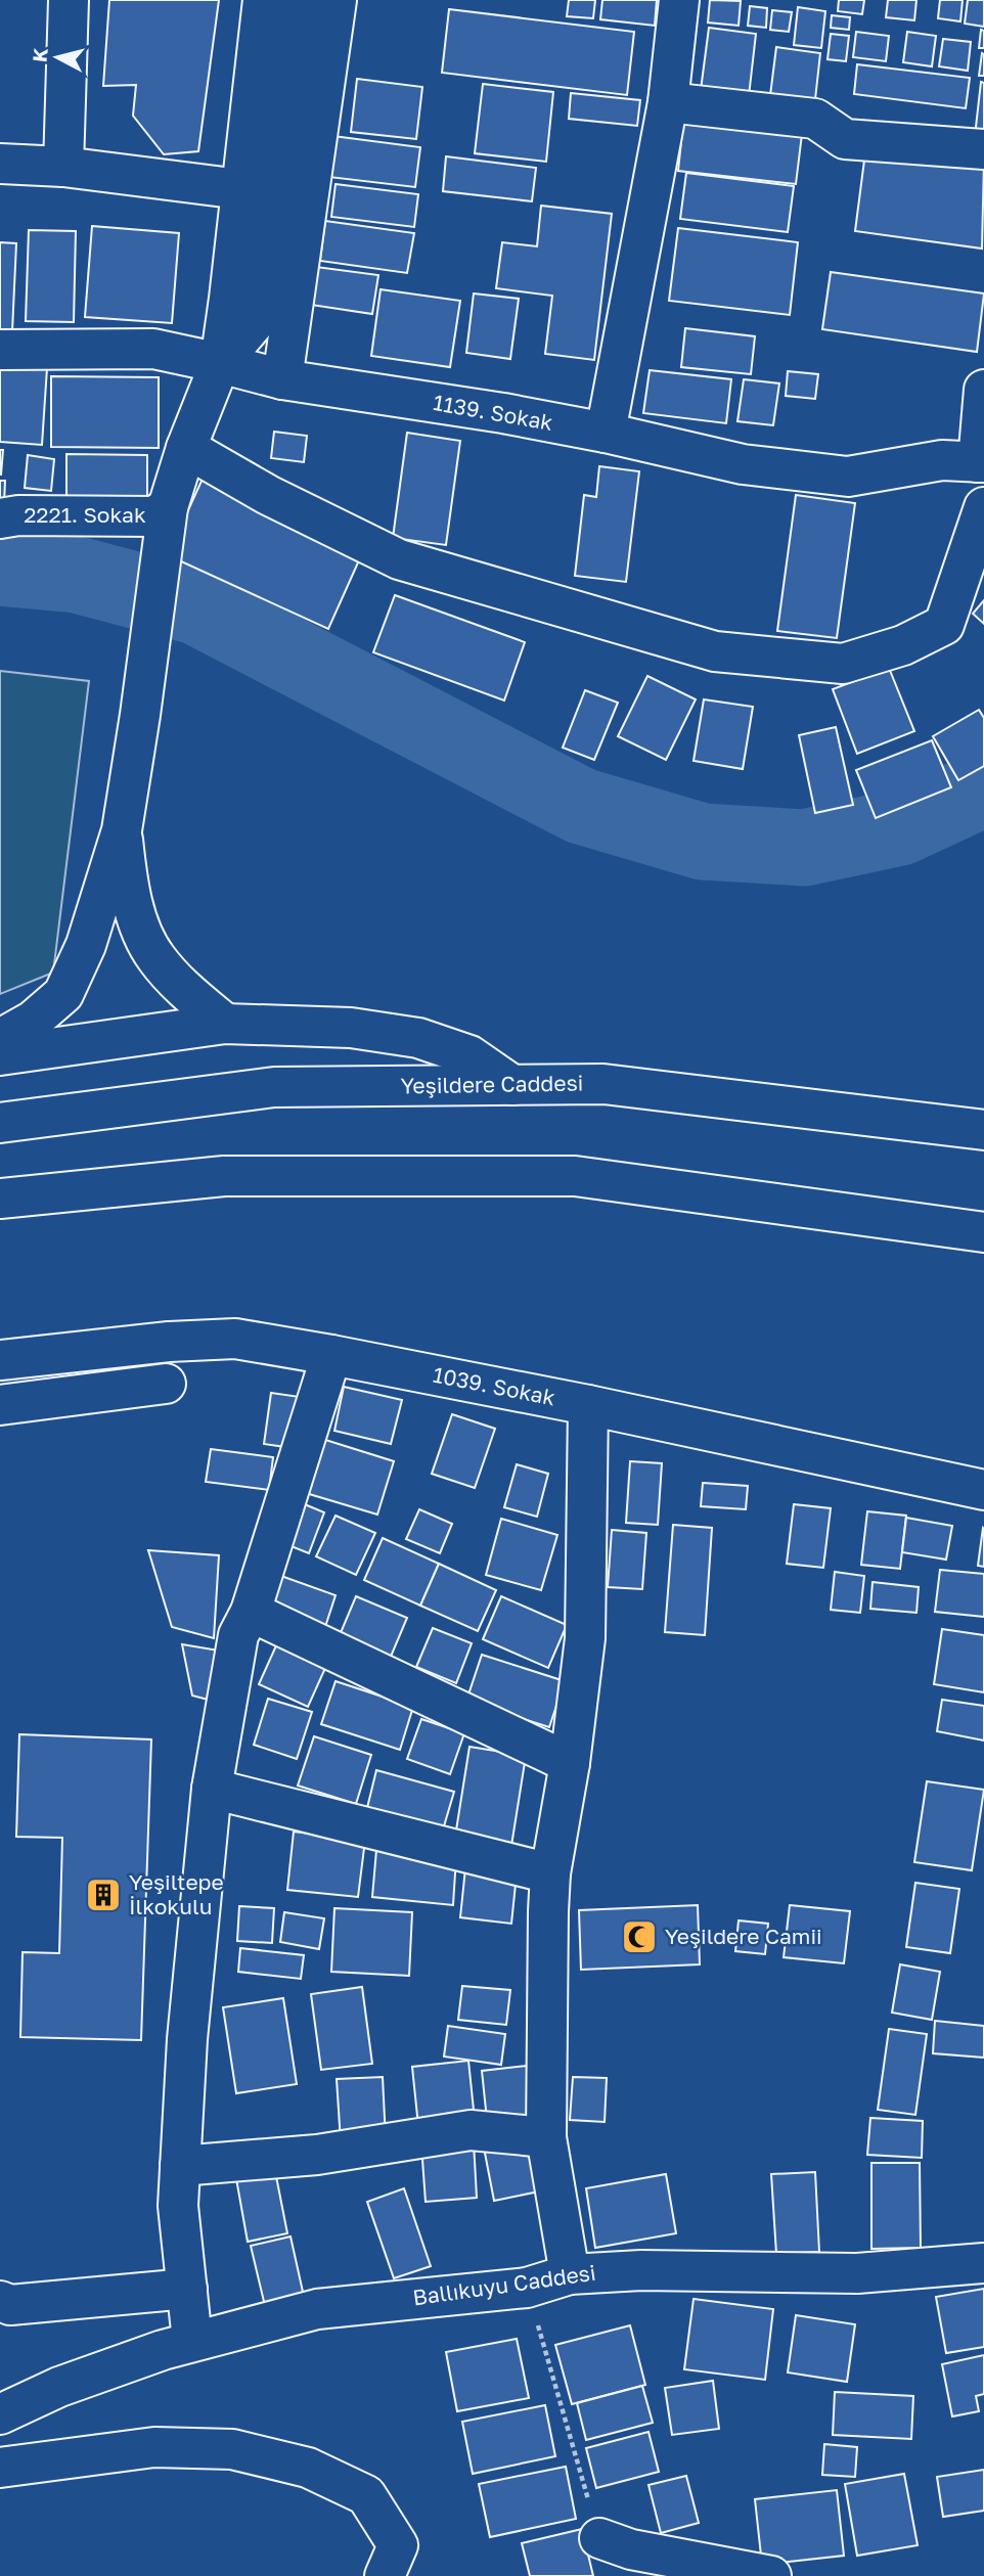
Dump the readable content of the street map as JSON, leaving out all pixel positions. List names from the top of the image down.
{
  "streets": {
    "main road": [
      "1139. Sokak",
      "2221. Sokak",
      "Yeşildere Caddesi",
      "1039. Sokak",
      "Ballıkuyu Caddesi"
    ]
  },
  "places": {
    "building": ["Yeşiltepe İlkokulu"],
    "mosque": ["Yeşildere Camii"]
  },
  "north": "left"
}
